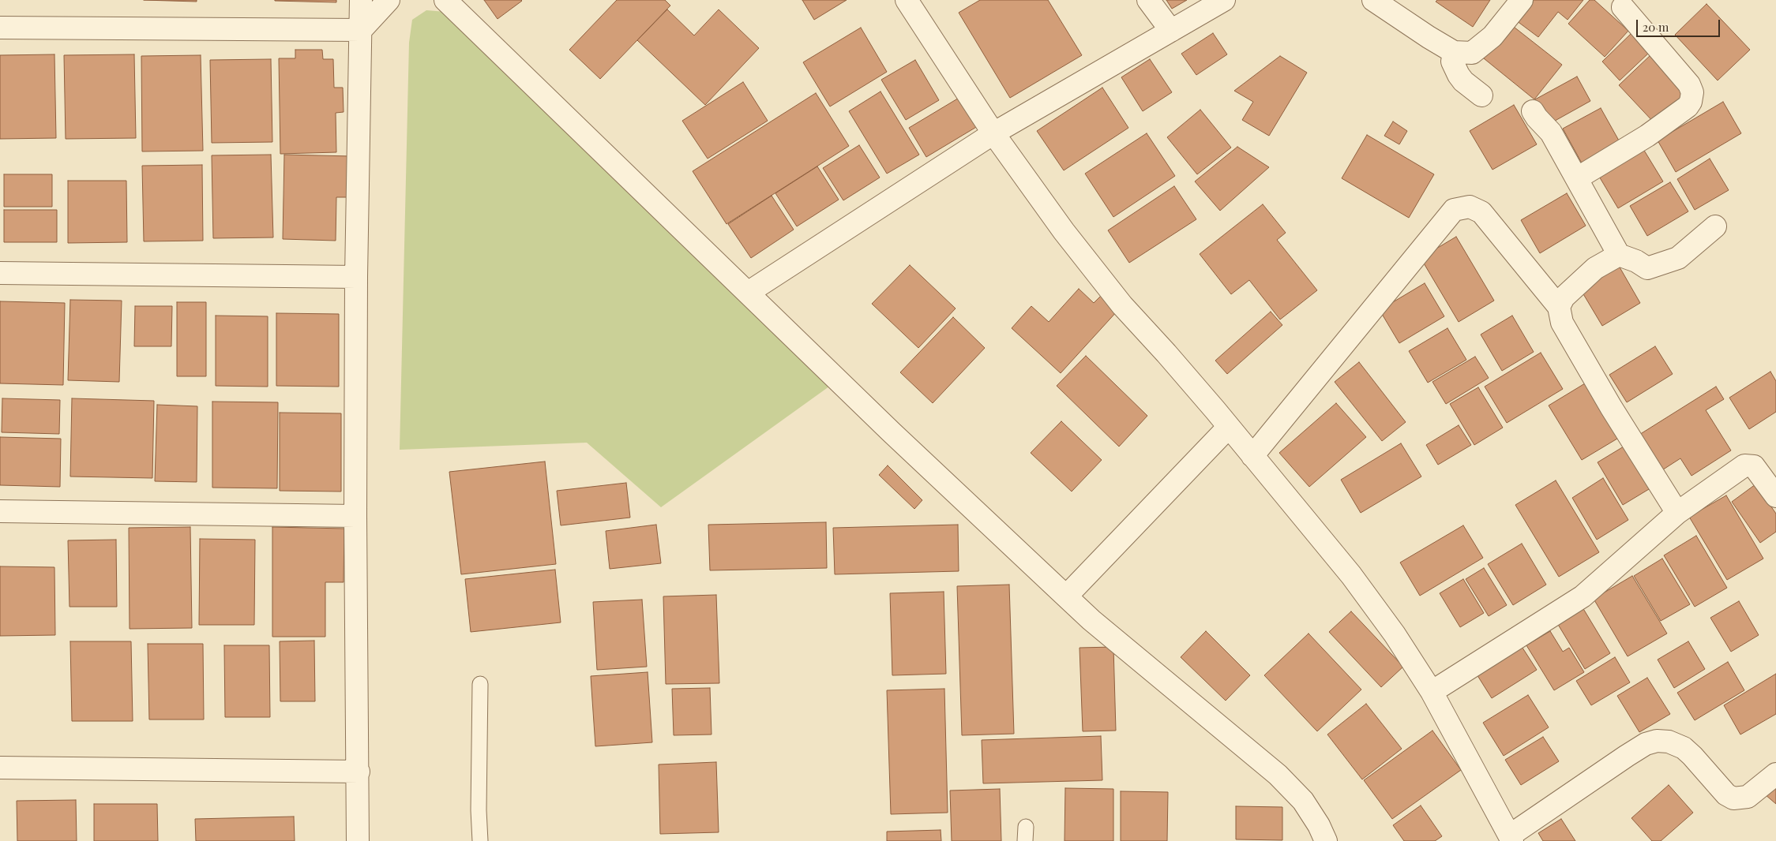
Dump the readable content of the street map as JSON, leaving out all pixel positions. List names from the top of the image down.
{
  "scale_bar": "20 m"
}
